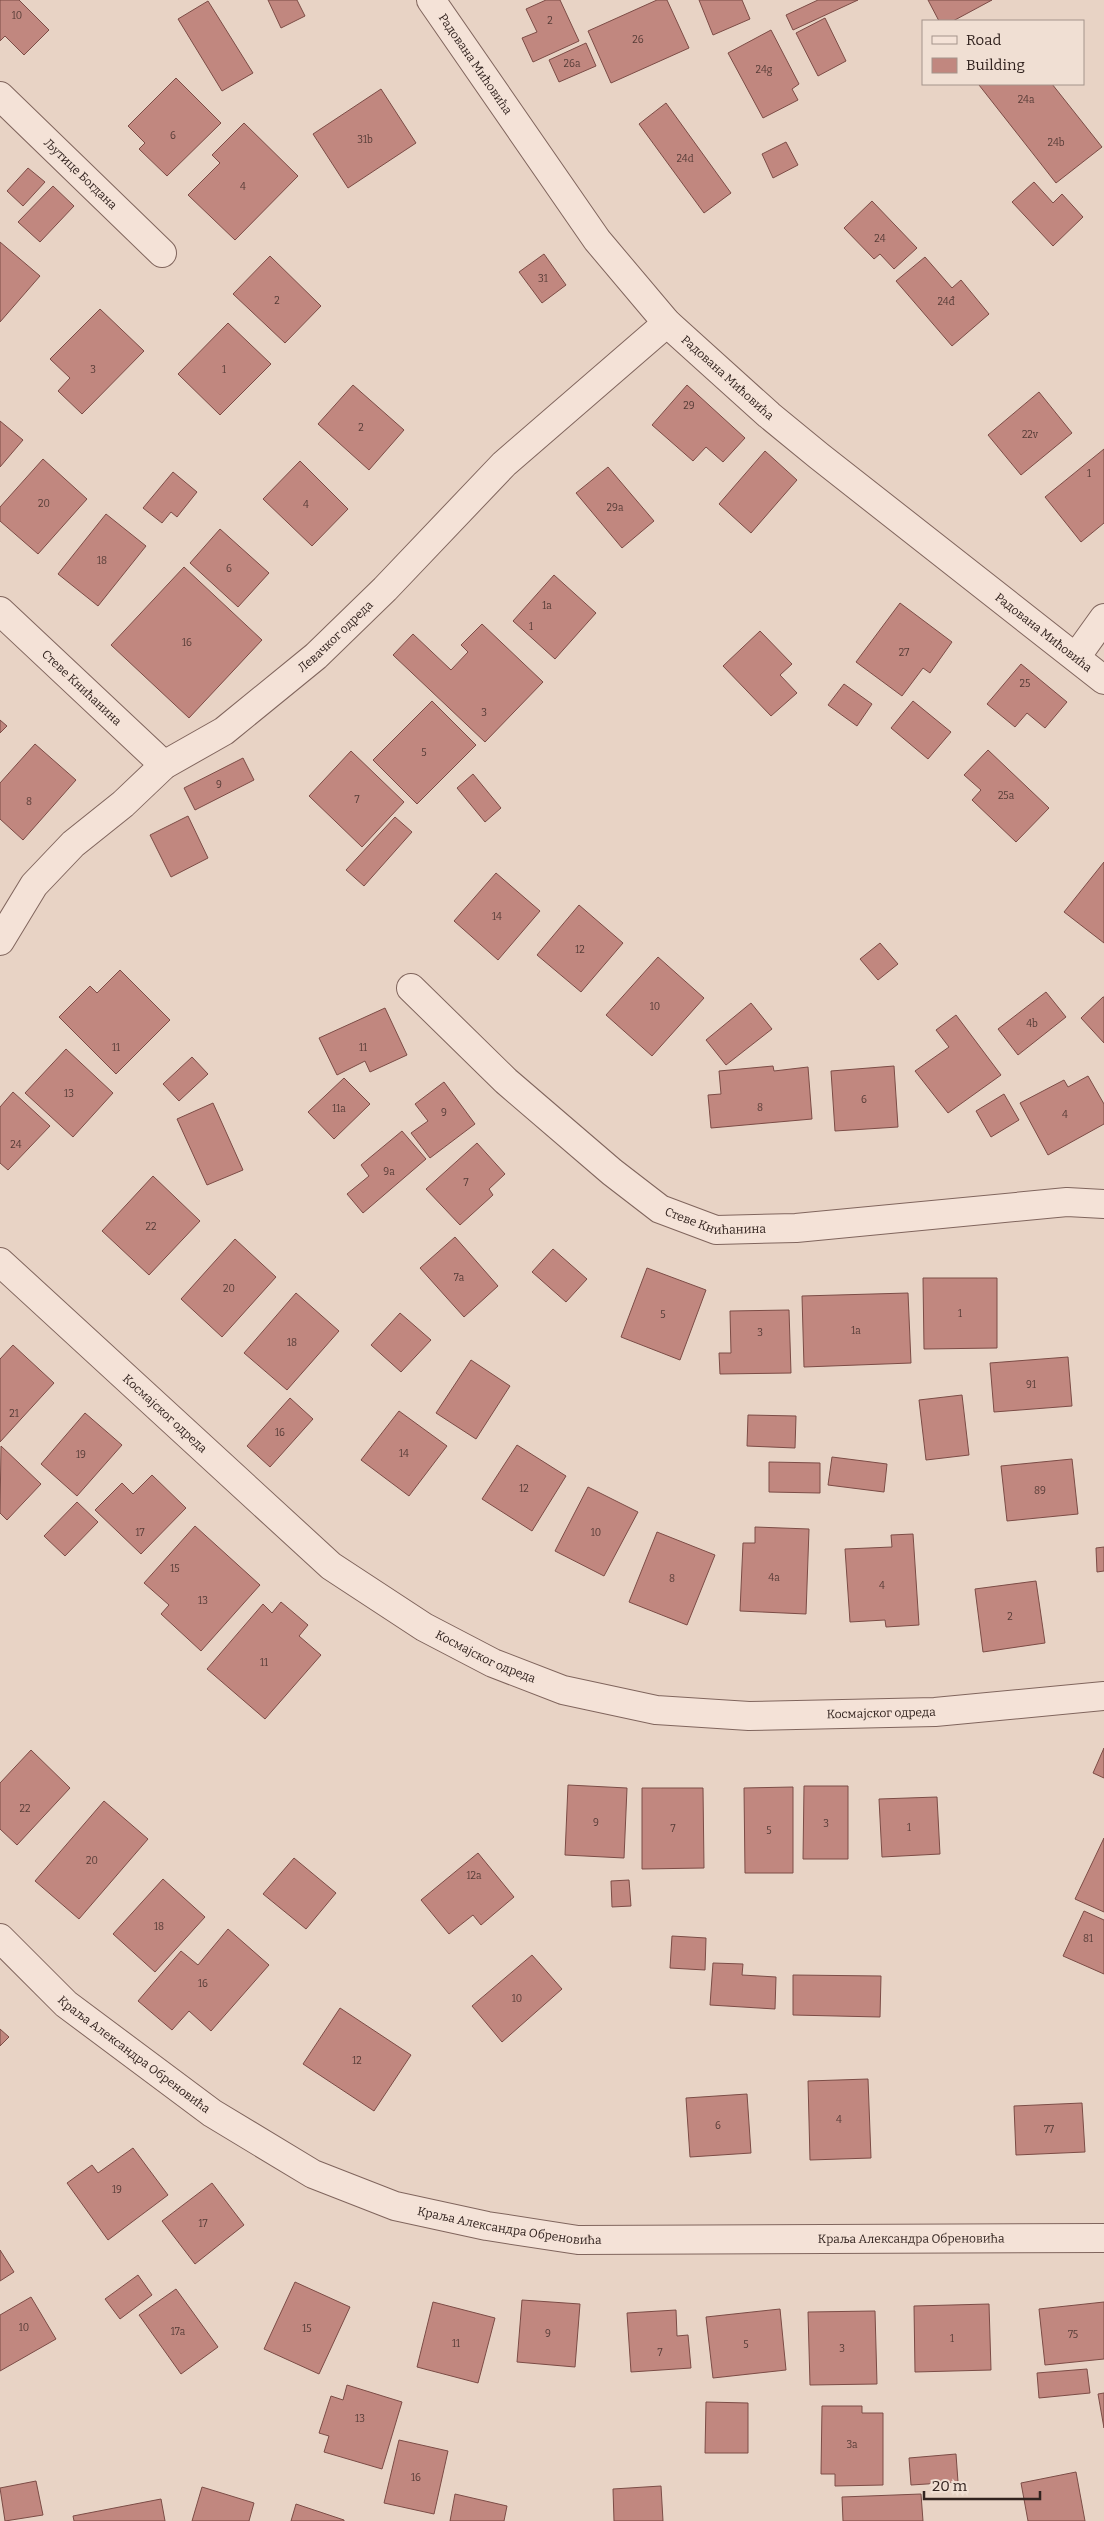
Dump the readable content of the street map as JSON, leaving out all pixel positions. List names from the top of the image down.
{
  "streets": {
    "street": [
      "Радована Мићовића",
      "Љутице Богдана",
      "Левачког одреда",
      "Стеве Книћанина",
      "Космајског одреда",
      "Краља Александра Обреновића"
    ]
  },
  "crossings": [
    ["Радована Мићовића", "Левачког одреда"],
    ["Левачког одреда", "Стеве Книћанина"]
  ],
  "house_numbers": [
    "10",
    "2",
    "26",
    "26a",
    "24g",
    "24a",
    "6",
    "31b",
    "24b",
    "24d",
    "4",
    "24",
    "31",
    "2",
    "24đ",
    "3",
    "1",
    "29",
    "2",
    "22v",
    "1",
    "20",
    "4",
    "29a",
    "18",
    "6",
    "1a",
    "1",
    "16",
    "27",
    "25",
    "3",
    "5",
    "9",
    "25a",
    "7",
    "8",
    "14",
    "12",
    "10",
    "4b",
    "11",
    "11",
    "13",
    "6",
    "8",
    "11a",
    "9",
    "4",
    "24",
    "9a",
    "7",
    "22",
    "7a",
    "20",
    "1",
    "5",
    "1a",
    "3",
    "18",
    "91",
    "21",
    "16",
    "14",
    "19",
    "12",
    "89",
    "17",
    "10",
    "15",
    "4a",
    "8",
    "4",
    "13",
    "2",
    "11",
    "22",
    "9",
    "3",
    "1",
    "7",
    "5",
    "20",
    "12a",
    "18",
    "81",
    "16",
    "10",
    "12",
    "4",
    "6",
    "77",
    "19",
    "17",
    "10",
    "15",
    "17a",
    "9",
    "75",
    "1",
    "11",
    "5",
    "3",
    "7",
    "13",
    "3a",
    "16"
  ],
  "legend": ["Road", "Building"],
  "scale_bar": "20 m"
}
